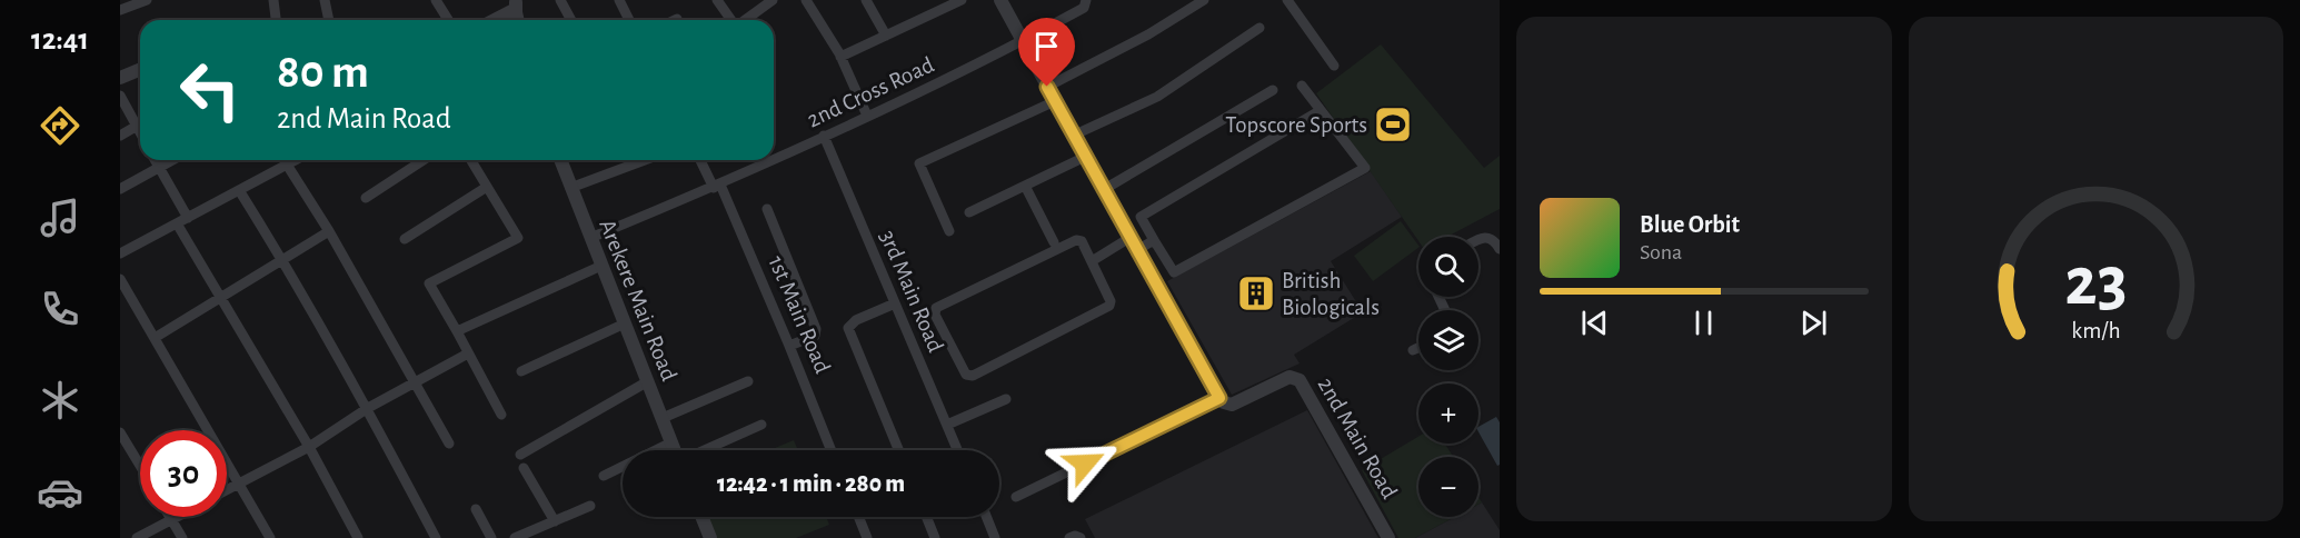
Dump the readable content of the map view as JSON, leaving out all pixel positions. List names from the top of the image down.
{
  "streets": {
    "street": [
      "2nd Cross Road",
      "3rd Main Road",
      "Arekere Main Road",
      "1st Main Road",
      "2nd Main Road"
    ]
  },
  "crossings": [
    ["2nd Cross Road", "3rd Main Road"],
    ["2nd Cross Road", "Arekere Main Road"],
    ["2nd Cross Road", "1st Main Road"]
  ],
  "places": {
    "sports": ["Topscore Sports"],
    "building": ["British Biologicals"]
  },
  "page": {
    "tabs": "12:41",
    "turn": ["80 m", "2nd Main Road"],
    "song": ["Blue Orbit", "Sona"],
    "map_buttons": ["+", "−"],
    "limit": "30",
    "trip": "12:42 · 1 min · 280 m",
    "gauge": ["23", "km/h"]
  }
}
